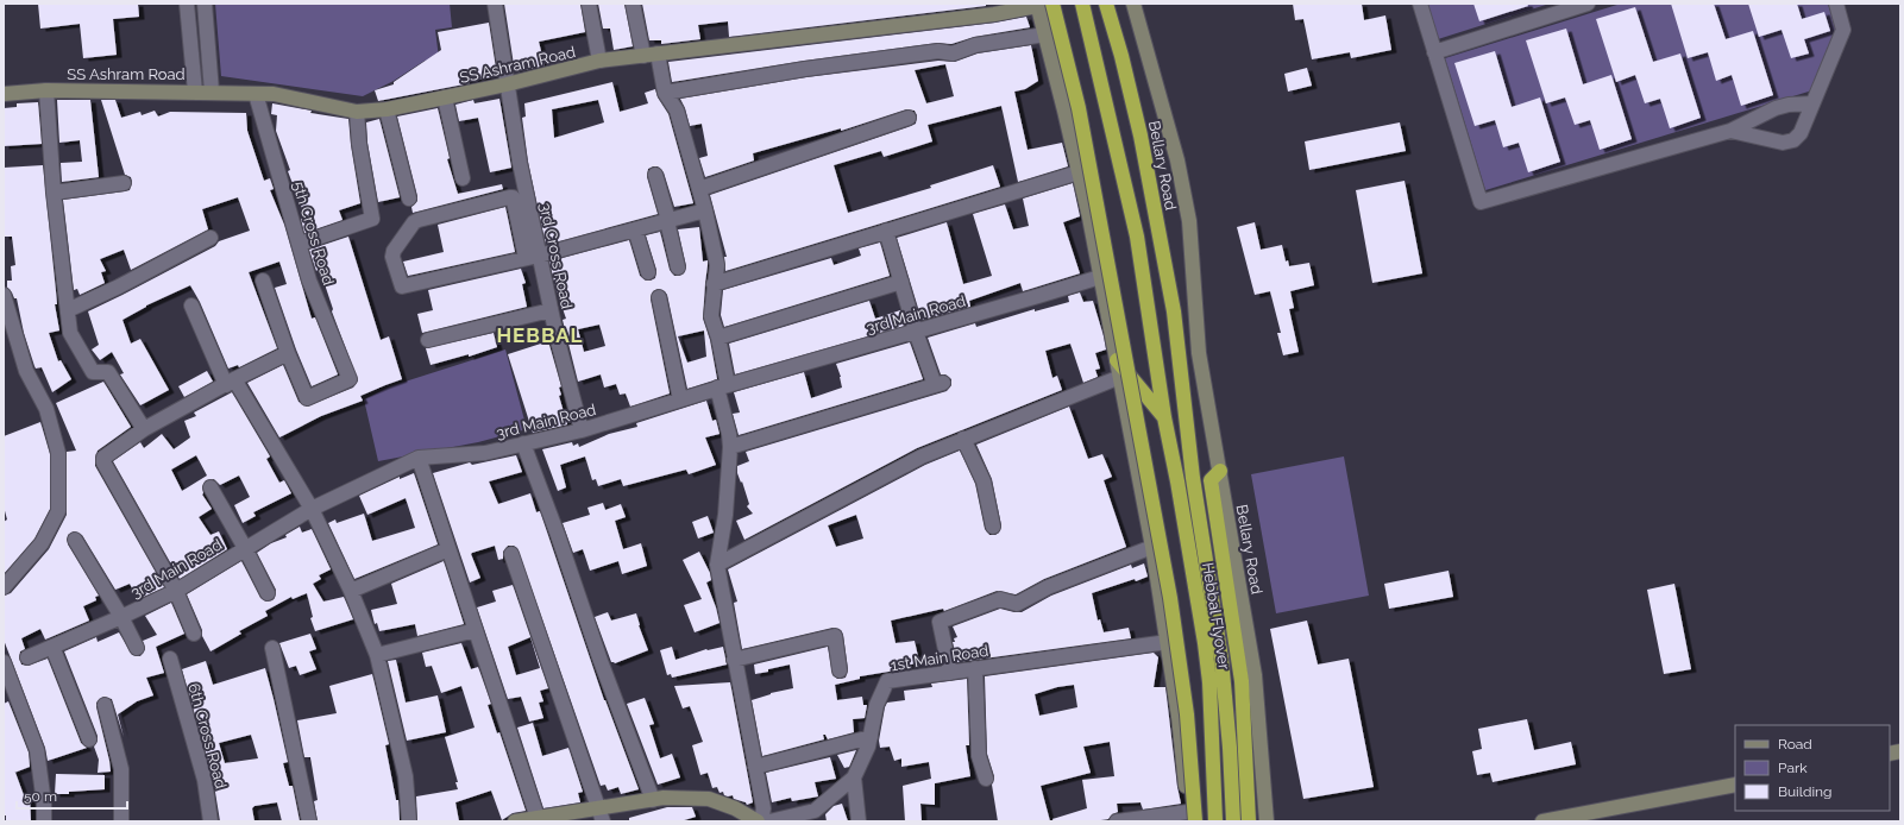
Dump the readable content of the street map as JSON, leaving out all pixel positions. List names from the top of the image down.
{
  "streets": {
    "highway": ["Bellary Road", "Hebbal Flyover"],
    "street": [
      "SS Ashram Road",
      "5th Cross Road",
      "3rd Cross Road",
      "3rd Main Road",
      "1st Main Road",
      "6th Cross Road"
    ]
  },
  "crossings": [
    ["SS Ashram Road", "5th Cross Road"],
    ["SS Ashram Road", "3rd Cross Road"],
    ["Bellary Road", "Hebbal Flyover"],
    ["3rd Cross Road", "3rd Main Road"]
  ],
  "districts": ["HEBBAL"],
  "legend": ["Road", "Park", "Building"],
  "scale_bar": "50 m"
}
